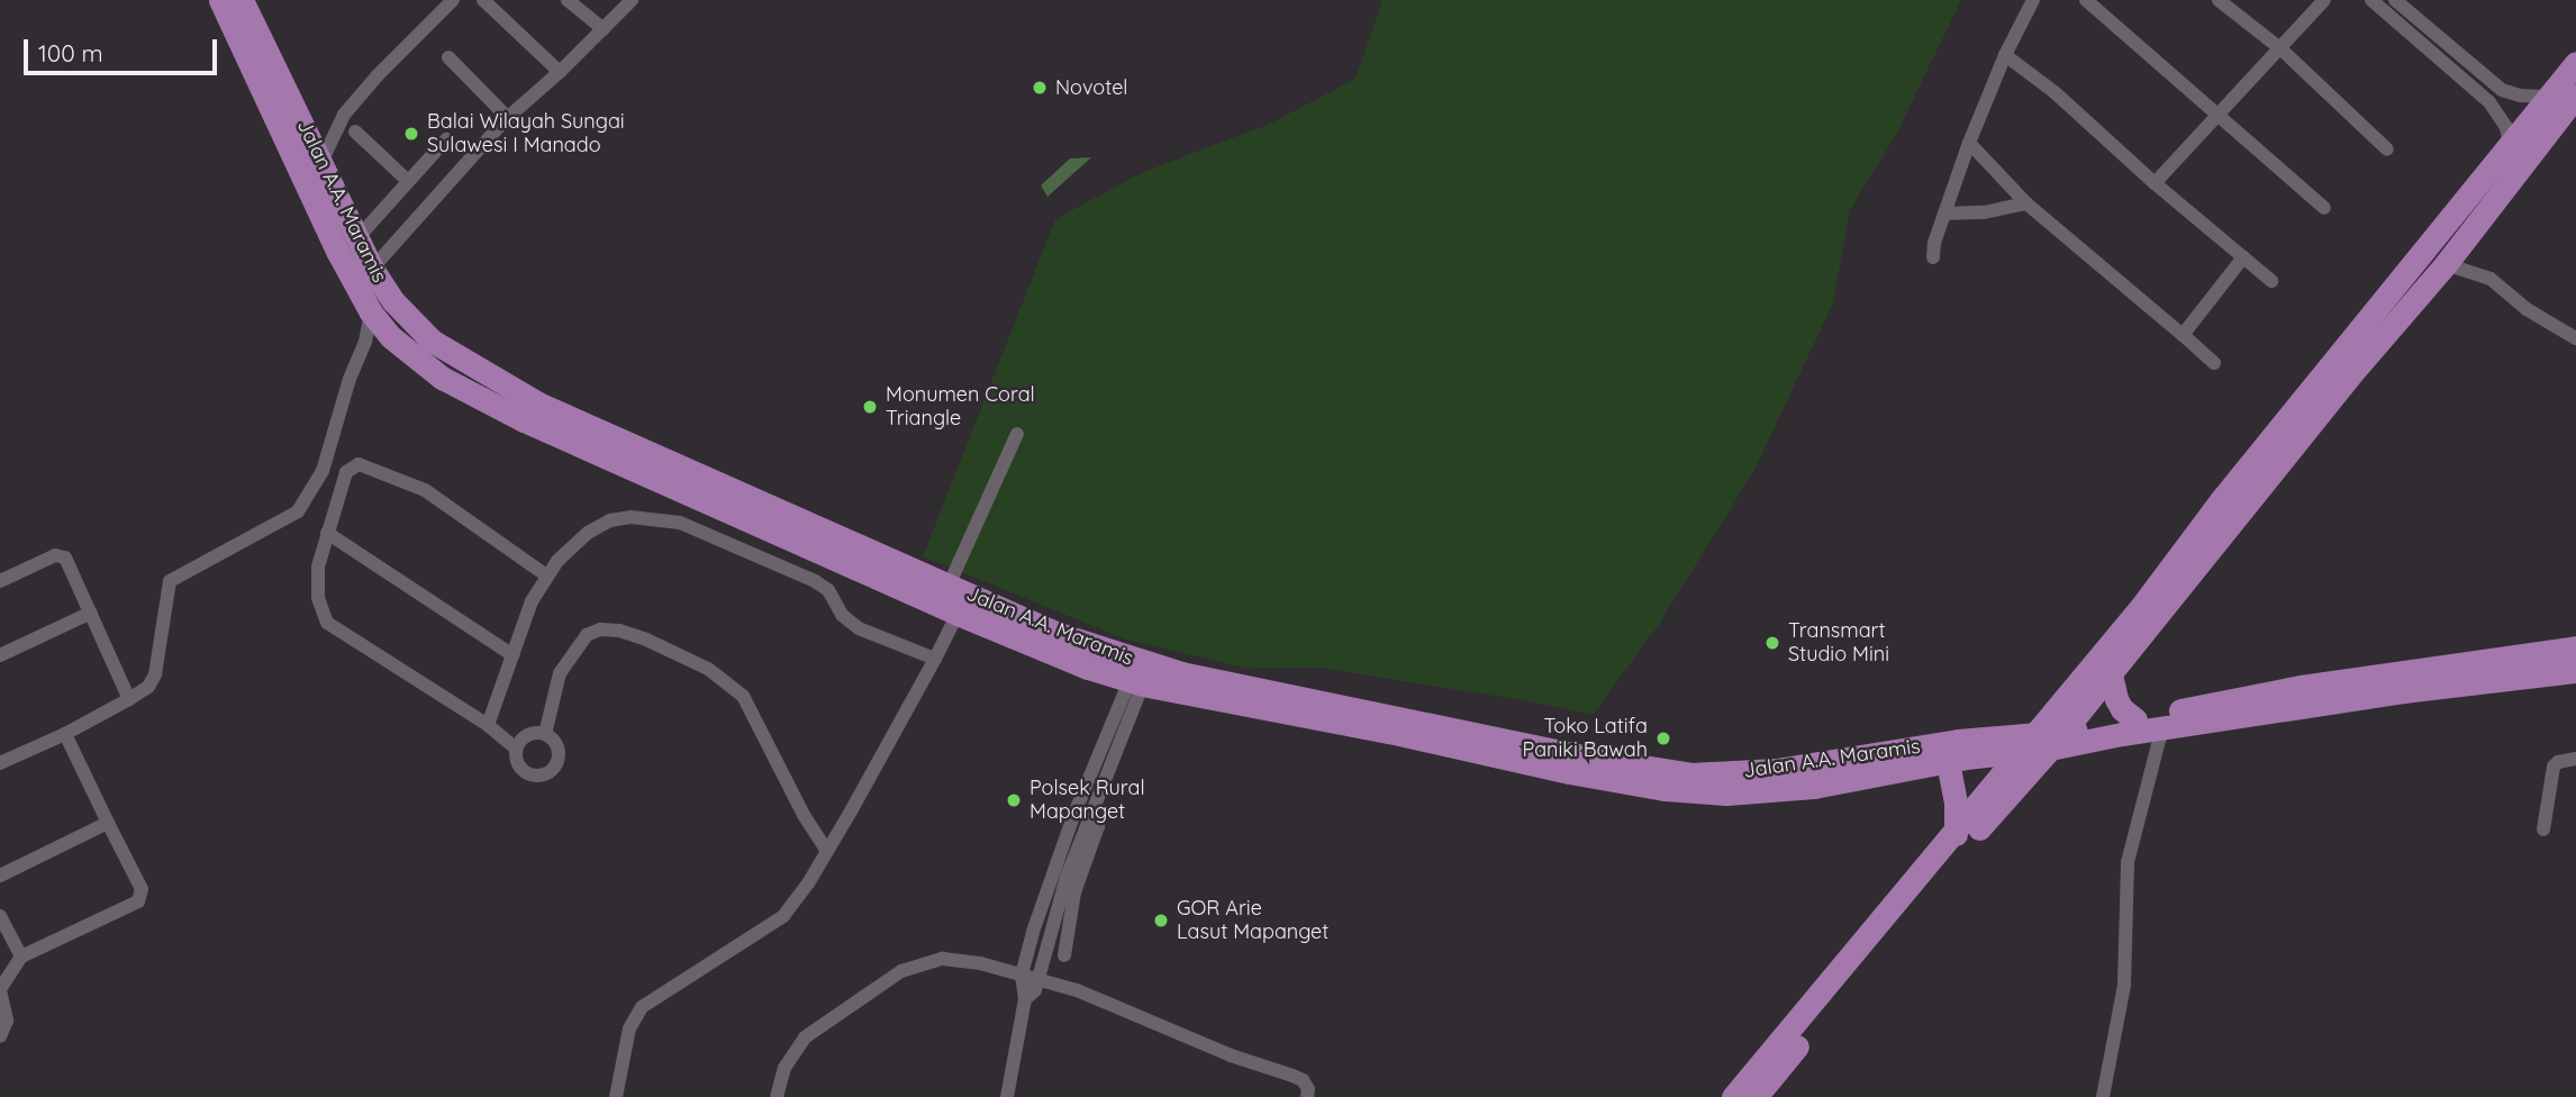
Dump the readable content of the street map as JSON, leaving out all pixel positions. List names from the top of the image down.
{
  "streets": {
    "highway": ["Jalan A.A. Maramis"]
  },
  "places": [
    "Novotel",
    "Balai Wilayah Sungai Sulawesi I Manado",
    "Monumen Coral Triangle",
    "Transmart Studio Mini",
    "Toko Latifa Paniki Bawah",
    "Polsek Rural Mapanget",
    "GOR Arie Lasut Mapanget"
  ],
  "scale_bar": "100 m"
}
